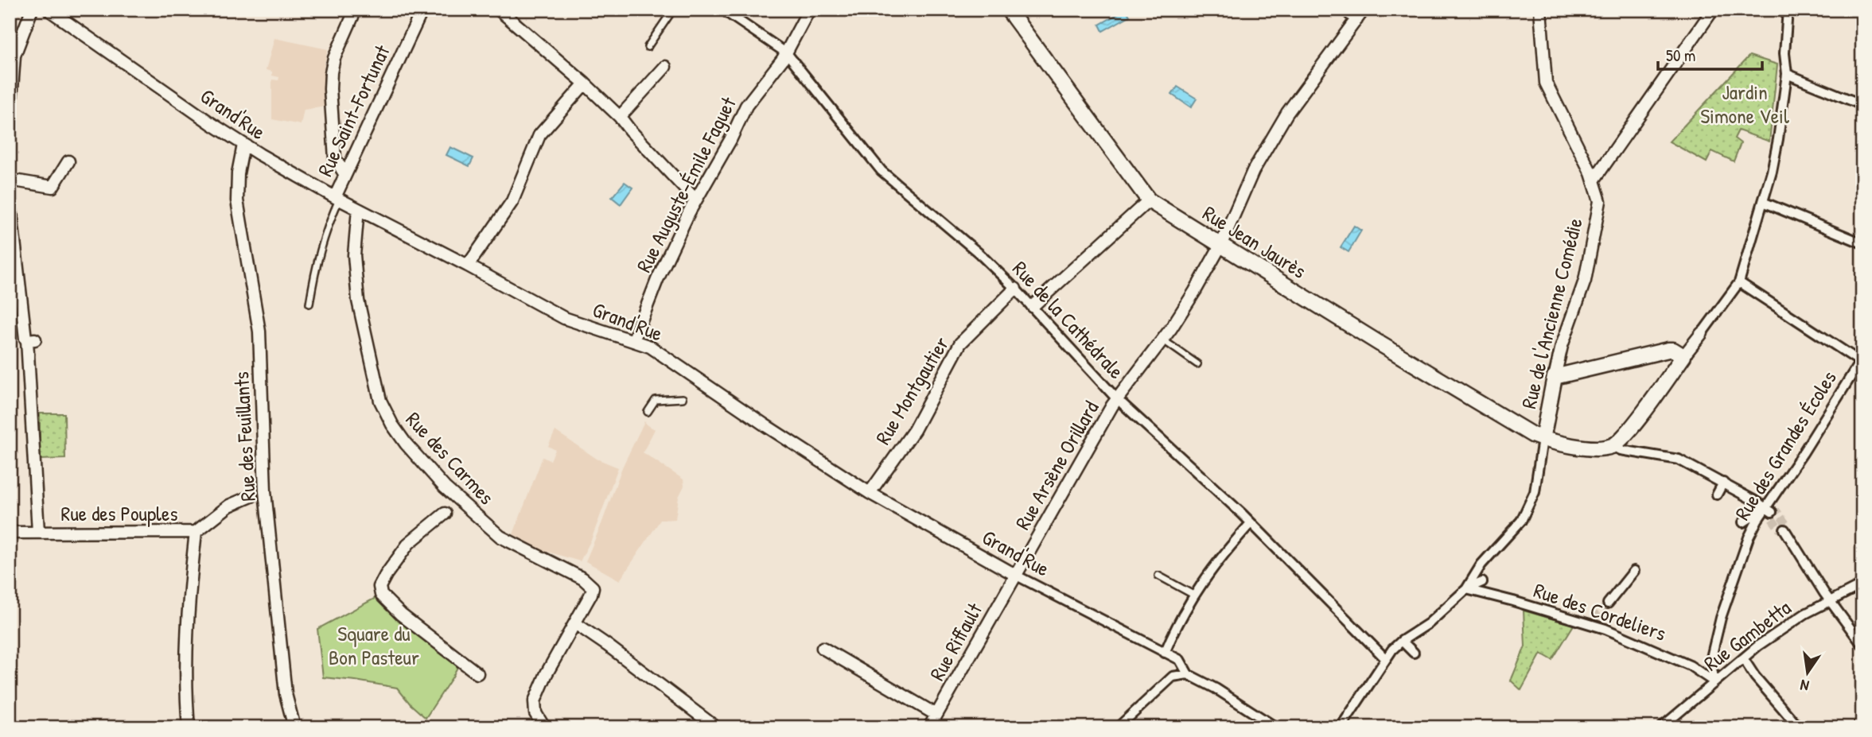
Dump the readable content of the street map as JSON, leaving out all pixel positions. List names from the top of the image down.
{
  "streets": {
    "street": [
      "Rue Saint-Fortunat",
      "Grand'Rue",
      "Rue Auguste-Émile Faguet",
      "Rue Jean Jaurès",
      "Rue de l'Ancienne Comédie",
      "Rue de la Cathédrale",
      "Rue Montgautier",
      "Rue des Feuillants",
      "Rue des Grandes Écoles",
      "Rue des Carmes",
      "Rue Arsène Orillard",
      "Rue des Pouples",
      "Rue des Cordeliers",
      "Rue Gambetta",
      "Rue Riffault"
    ]
  },
  "crossings": [
    ["Rue Saint-Fortunat", "Grand'Rue"],
    ["Grand'Rue", "Rue Auguste-Émile Faguet"],
    ["Grand'Rue", "Rue Montgautier"],
    ["Grand'Rue", "Rue des Feuillants"],
    ["Grand'Rue", "Rue des Carmes"],
    ["Grand'Rue", "Rue Arsène Orillard"],
    ["Grand'Rue", "Rue Riffault"],
    ["Rue Auguste-Émile Faguet", "Rue de la Cathédrale"],
    ["Rue Jean Jaurès", "Rue de l'Ancienne Comédie"],
    ["Rue Jean Jaurès", "Rue Arsène Orillard"],
    ["Rue de la Cathédrale", "Rue Montgautier"],
    ["Rue de la Cathédrale", "Rue Arsène Orillard"],
    ["Rue des Grandes Écoles", "Rue des Cordeliers"],
    ["Rue des Grandes Écoles", "Rue Gambetta"],
    ["Rue Arsène Orillard", "Rue Riffault"],
    ["Rue des Cordeliers", "Rue Gambetta"]
  ],
  "parks": ["Jardin Simone Veil", "Square du Bon Pasteur"],
  "scale_bar": "50 m",
  "north": "bottom"
}
